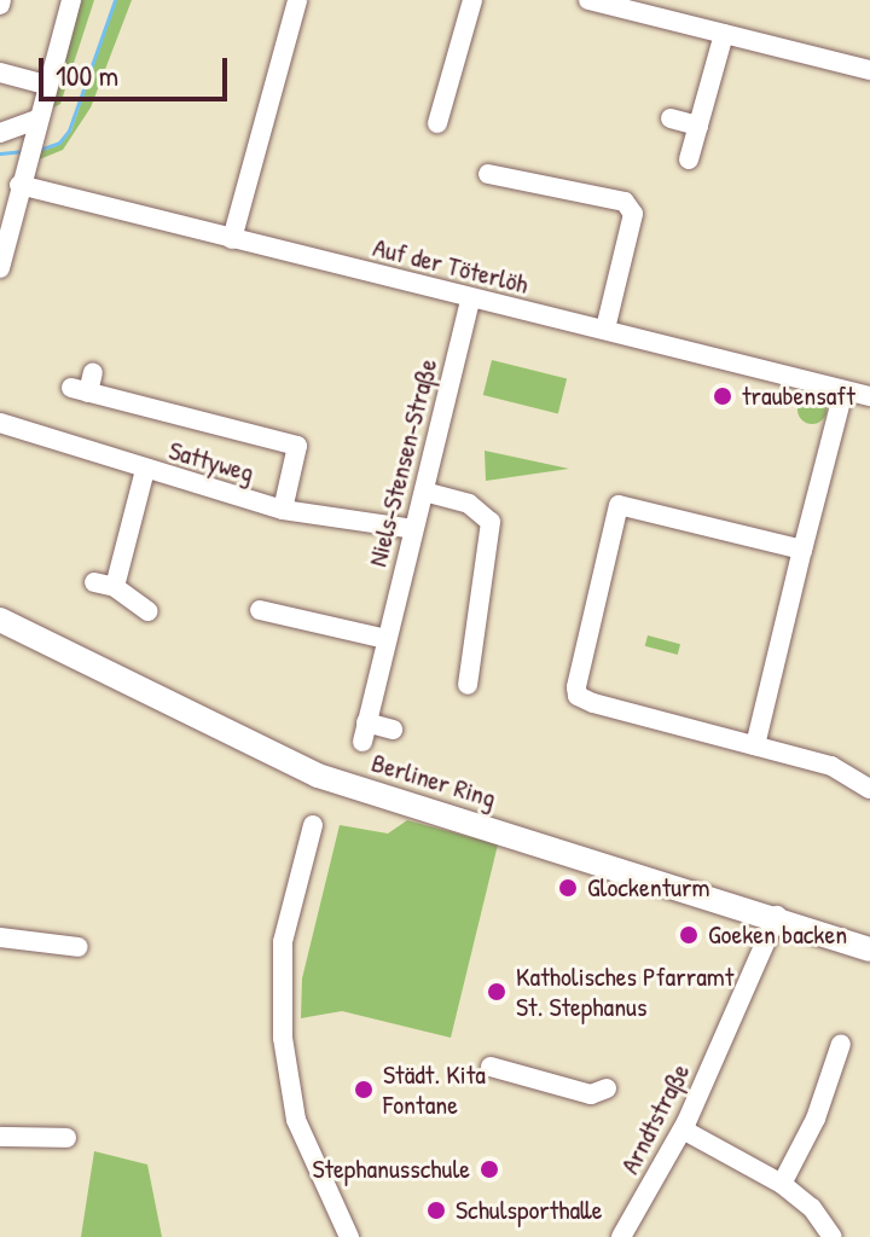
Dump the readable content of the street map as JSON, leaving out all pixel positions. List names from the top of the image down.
{
  "streets": {
    "main road": ["Berliner Ring"],
    "street": [
      "Auf der Töterlöh",
      "Sattyweg",
      "Niels-Stensen-Straße",
      "Arndtstraße"
    ]
  },
  "crossings": [
    ["Auf der Töterlöh", "Niels-Stensen-Straße"],
    ["Sattyweg", "Niels-Stensen-Straße"],
    ["Berliner Ring", "Arndtstraße"]
  ],
  "places": [
    "traubensaft",
    "Glockenturm",
    "Goeken backen",
    "Katholisches Pfarramt St. Stephanus",
    "Städt. Kita Fontane",
    "Stephanusschule",
    "Schulsporthalle"
  ],
  "scale_bar": "100 m"
}
